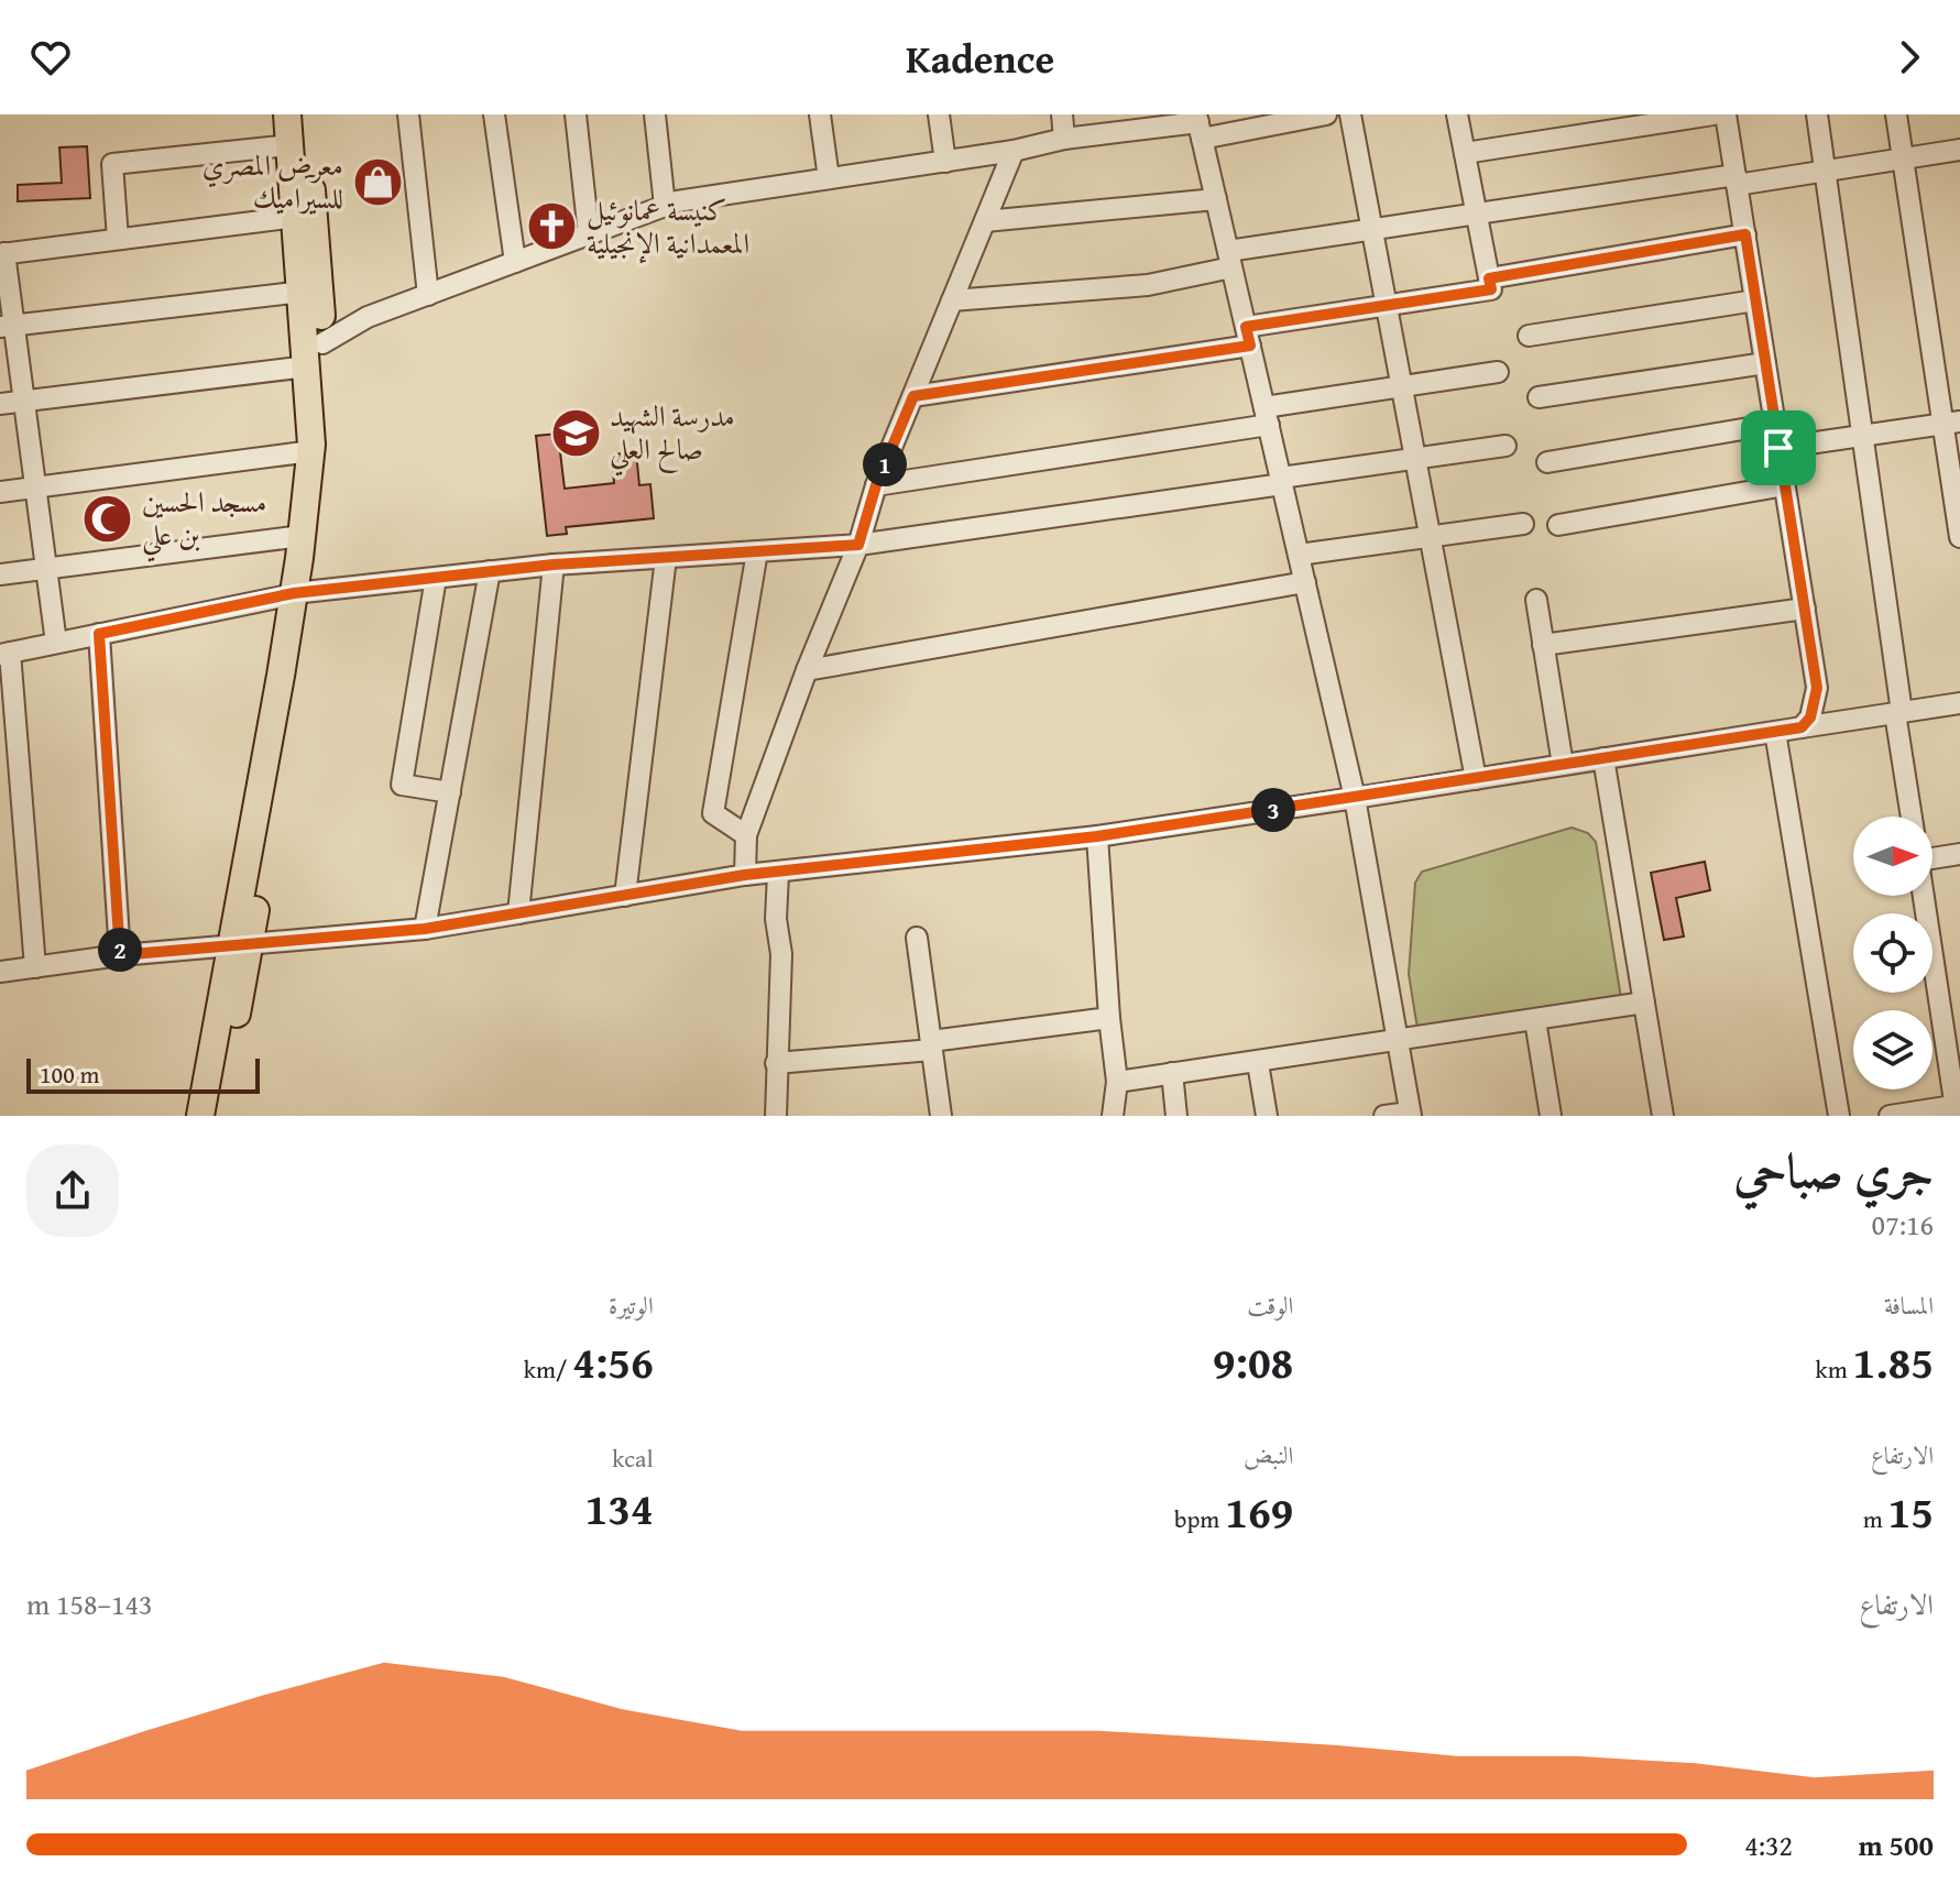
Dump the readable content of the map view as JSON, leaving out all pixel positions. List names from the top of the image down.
{
  "places": {
    "shop": ["معرض المصري للسيراميك"],
    "church": ["كنيسة عمانوئيل المعمدانية الإنجيلية"],
    "school or university": ["مدرسة الشهيد صالح العلي"],
    "mosque": ["مسجد الحسين بن علي"]
  },
  "scale_bar": "100 m",
  "north": "right",
  "page": {
    "header": "Kadence",
    "pins": ["1", "3", "2"],
    "scale": "100 m",
    "heading": ["جري صباحي", "07:16"],
    "stats": [
      ["المسافة", "1.85 km"],
      ["الوقت", "9:08"],
      ["الوتيرة", "4:56 /km"],
      ["الارتفاع", "15 m"],
      ["النبض", "169 bpm"],
      ["kcal", "134"]
    ],
    "chart": ["الارتفاع", "143–158 m"],
    "list": [
      {
        "name": "500 m",
        "note": "4:32"
      }
    ]
  }
}
